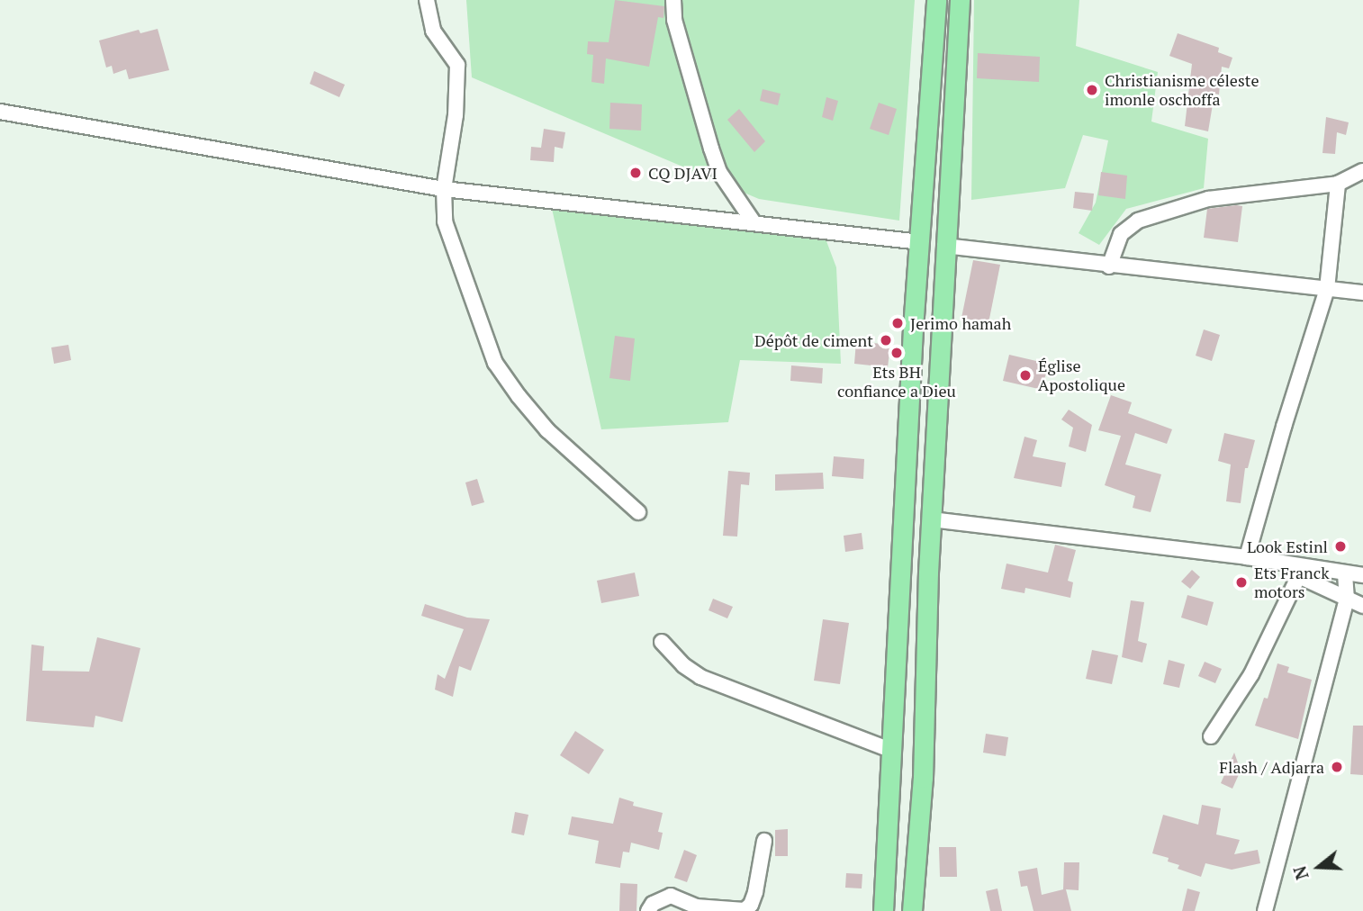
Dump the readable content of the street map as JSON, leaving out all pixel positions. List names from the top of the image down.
{
  "places": [
    "Christianisme céleste imonle oschoffa",
    "CQ DJAVI",
    "Jerimo hamah",
    "Dépôt de ciment",
    "Ets BH confiance a Dieu",
    "Église Apostolique",
    "Look Estinl",
    "Ets Franck motors",
    "Flash / Adjarra"
  ],
  "north": "left"
}
